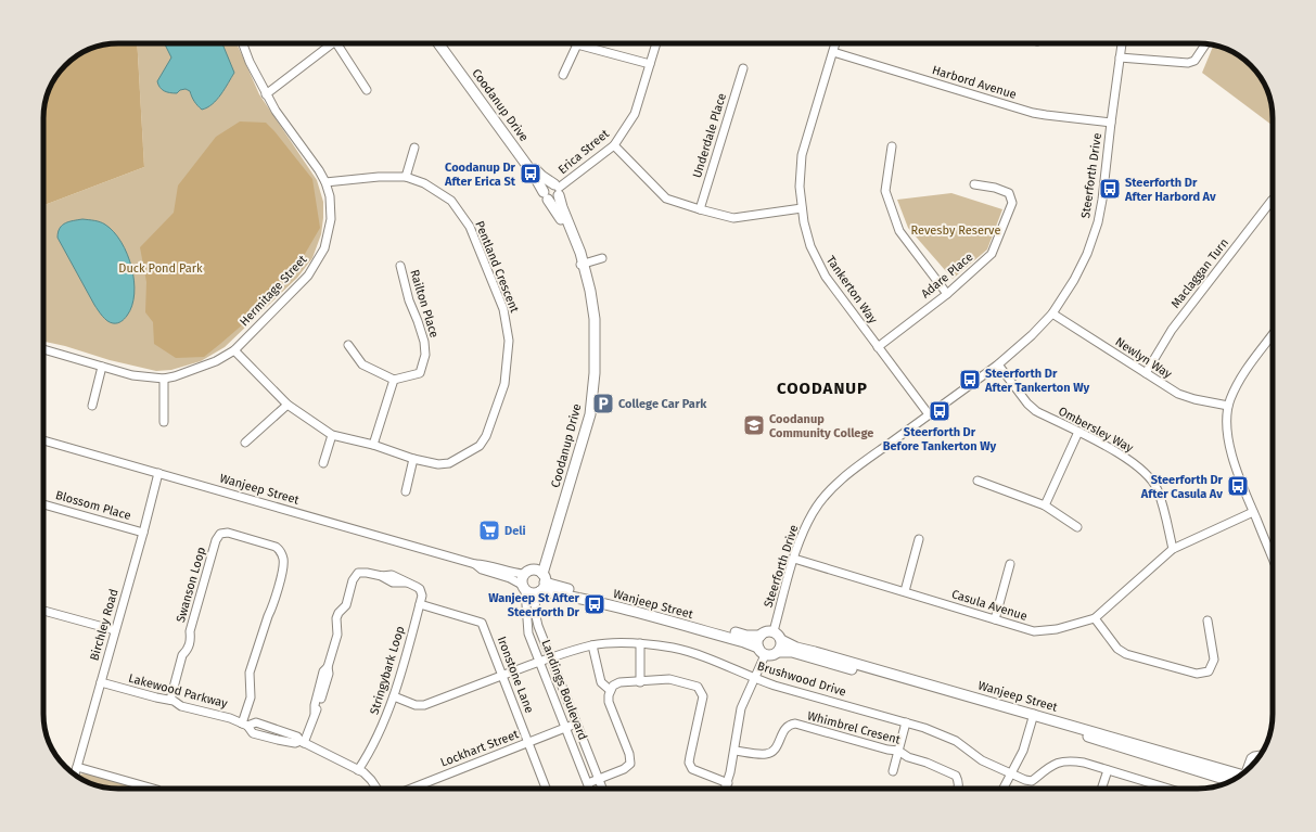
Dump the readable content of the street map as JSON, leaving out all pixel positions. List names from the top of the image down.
{
  "streets": {
    "main road": ["Coodanup Drive", "Wanjeep Street"],
    "street": [
      "Harbord Avenue",
      "Underdale Place",
      "Erica Street",
      "Steerforth Drive",
      "Pentland Crescent",
      "Maclaggan Turn",
      "Adare Place",
      "Tankerton Way",
      "Hermitage Street",
      "Railton Place",
      "Newlyn Way",
      "Ombersley Way",
      "Blossom Place",
      "Swanson Loop",
      "Casula Avenue",
      "Birchley Road",
      "Stringybark Loop",
      "Ironstone Lane",
      "Brushwood Drive",
      "Landings Boulevard",
      "Lakewood Parkway",
      "Whimbrel Cresent",
      "Lockhart Street"
    ]
  },
  "crossings": [
    ["Harbord Avenue", "Steerforth Drive"],
    ["Harbord Avenue", "Tankerton Way"],
    ["Coodanup Drive", "Erica Street"],
    ["Coodanup Drive", "Wanjeep Street"],
    ["Coodanup Drive", "Landings Boulevard"],
    ["Steerforth Drive", "Tankerton Way"],
    ["Steerforth Drive", "Newlyn Way"],
    ["Steerforth Drive", "Ombersley Way"],
    ["Steerforth Drive", "Wanjeep Street"],
    ["Steerforth Drive", "Casula Avenue"],
    ["Pentland Crescent", "Hermitage Street"],
    ["Maclaggan Turn", "Newlyn Way"],
    ["Adare Place", "Tankerton Way"],
    ["Ombersley Way", "Casula Avenue"],
    ["Wanjeep Street", "Birchley Road"],
    ["Wanjeep Street", "Landings Boulevard"],
    ["Blossom Place", "Birchley Road"],
    ["Swanson Loop", "Lakewood Parkway"],
    ["Birchley Road", "Lakewood Parkway"],
    ["Stringybark Loop", "Ironstone Lane"],
    ["Stringybark Loop", "Brushwood Drive"],
    ["Stringybark Loop", "Lakewood Parkway"],
    ["Ironstone Lane", "Brushwood Drive"],
    ["Ironstone Lane", "Lockhart Street"],
    ["Brushwood Drive", "Landings Boulevard"],
    ["Landings Boulevard", "Lockhart Street"]
  ],
  "districts": ["COODANUP"],
  "parks": ["Revesby Reserve", "Duck Pond Park"],
  "places": {
    "bus stop": [
      "Coodanup Dr After Erica St",
      "Steerforth Dr After Harbord Av",
      "Steerforth Dr After Tankerton Wy",
      "Steerforth Dr Before Tankerton Wy",
      "Steerforth Dr After Casula Av",
      "Wanjeep St After Steerforth Dr"
    ],
    "parking": ["College Car Park"],
    "school or university": ["Coodanup Community College"],
    "supermarket": ["Deli"]
  }
}
